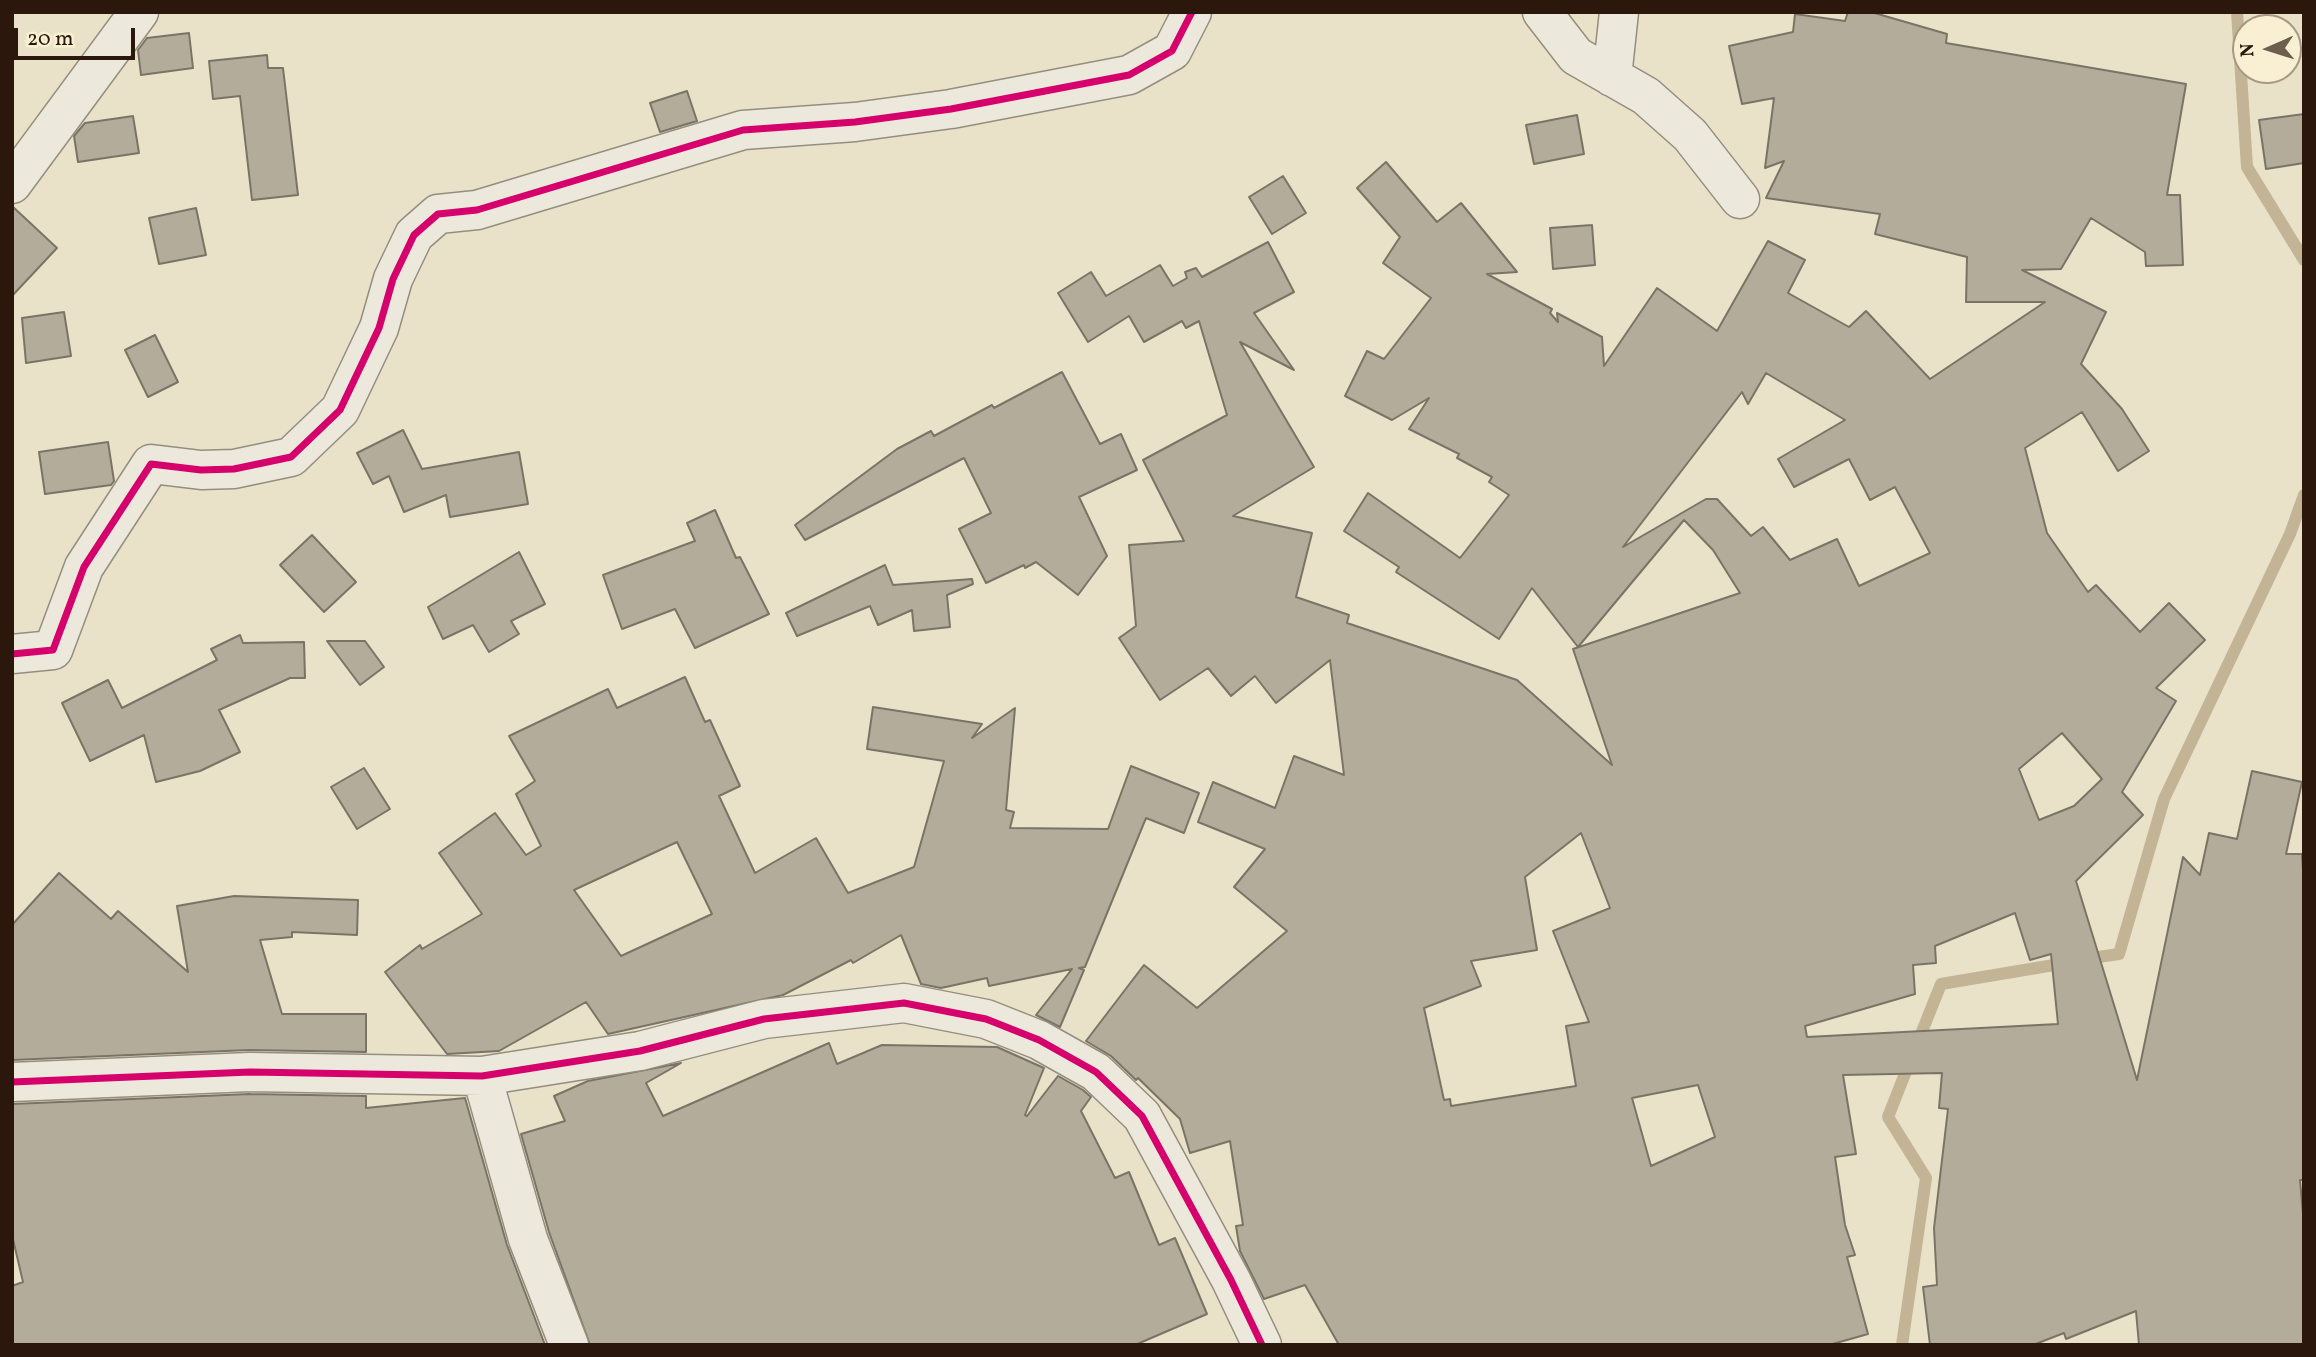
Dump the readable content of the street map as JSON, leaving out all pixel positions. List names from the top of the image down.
{
  "scale_bar": "20 m",
  "north": "left"
}
